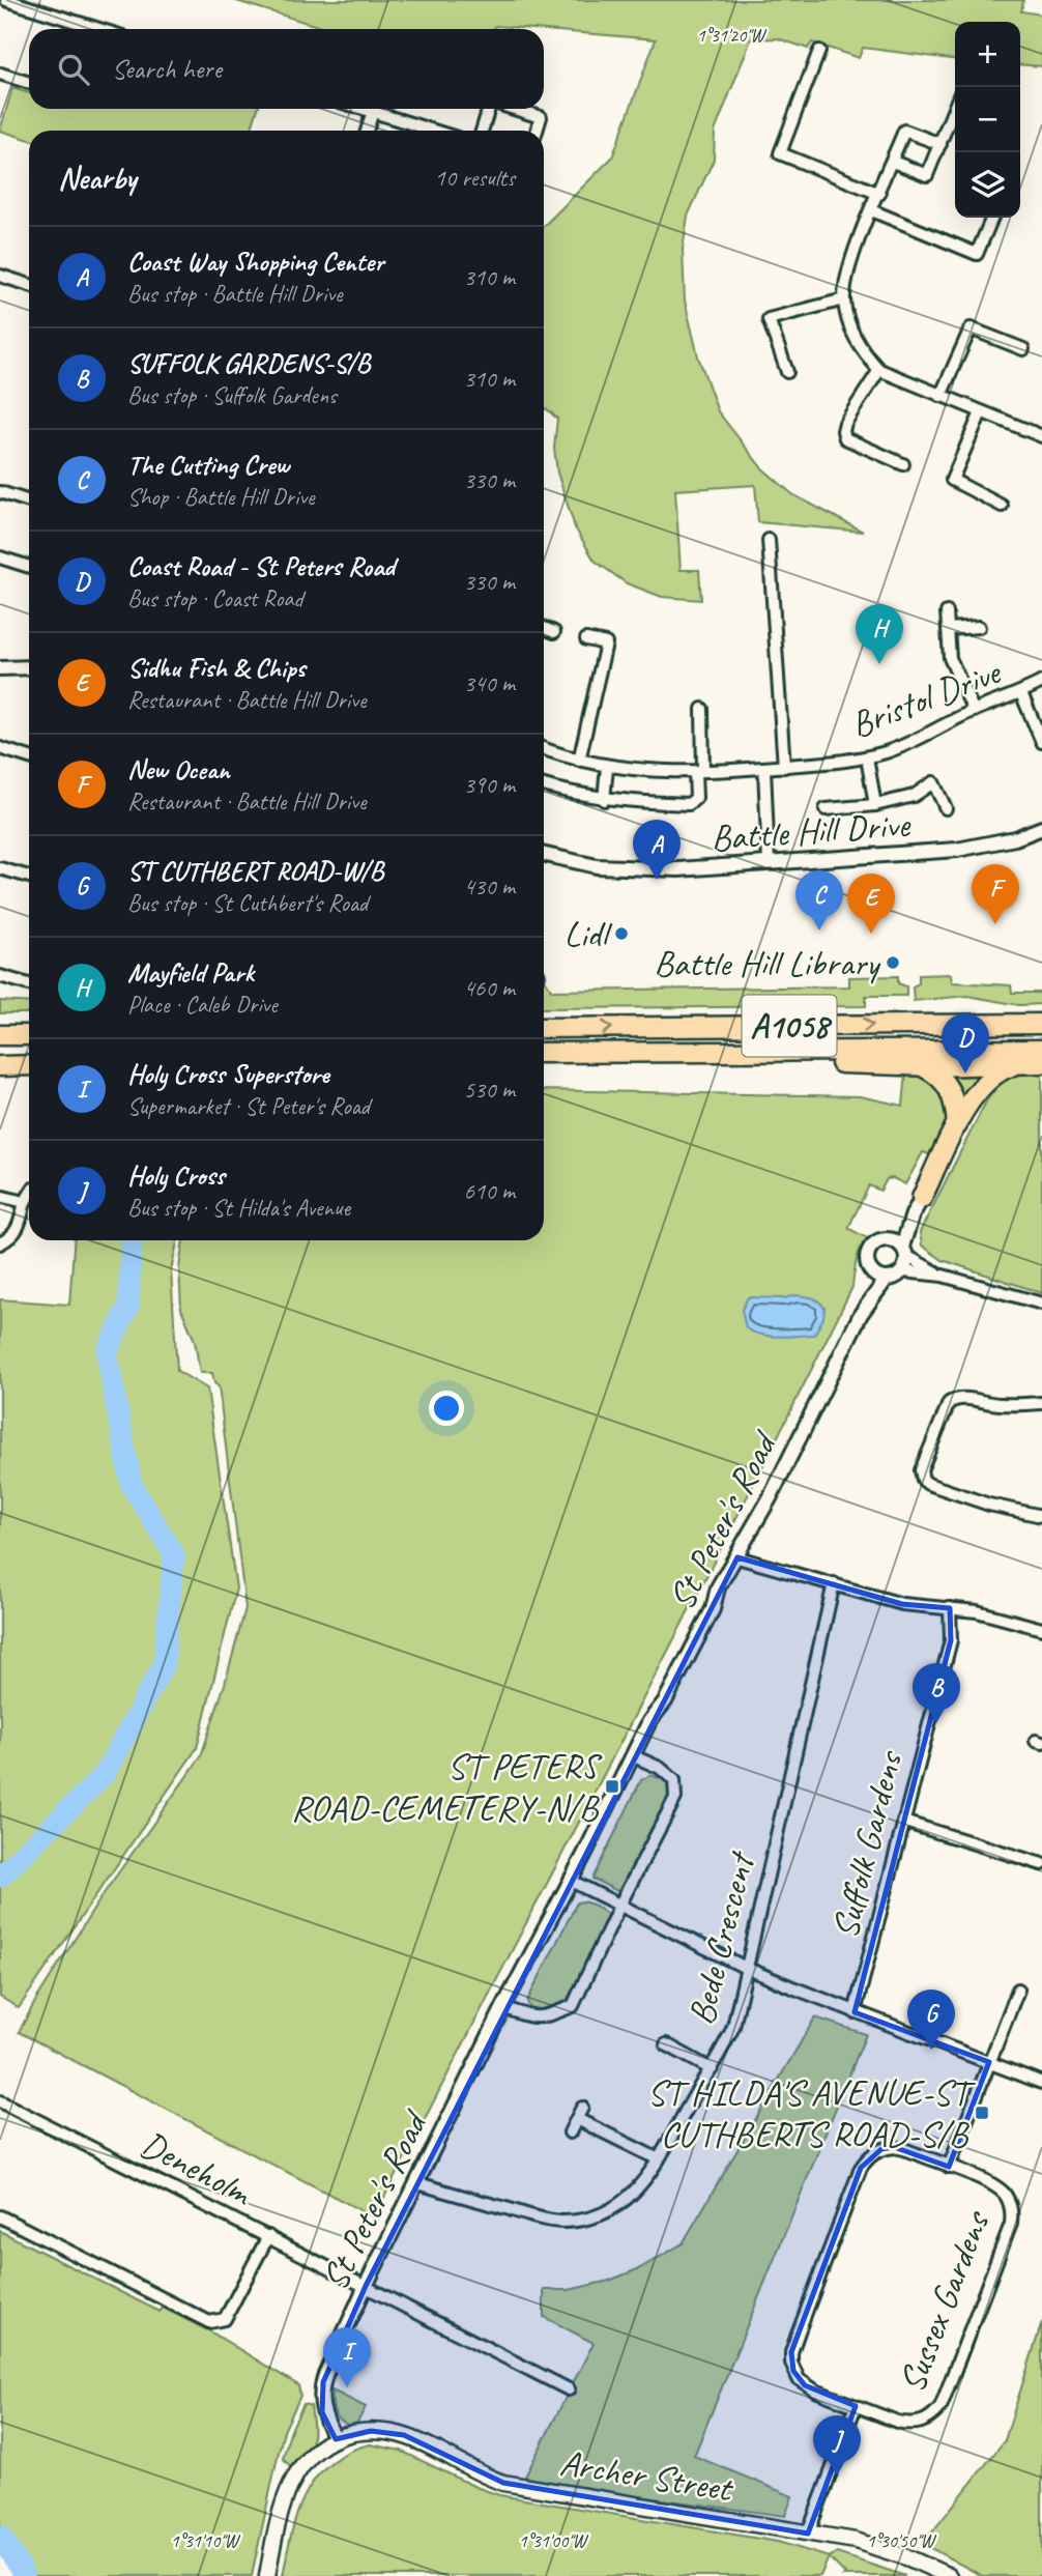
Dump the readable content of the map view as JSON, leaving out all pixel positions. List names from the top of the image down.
{
  "streets": {
    "highway": ["A1058"],
    "main road": ["Archer Street"],
    "street": [
      "Bristol Drive",
      "Battle Hill Drive",
      "St Peter's Road",
      "Suffolk Gardens",
      "Bede Crescent",
      "Deneholm",
      "Sussex Gardens"
    ]
  },
  "crossings": [
    ["St Peter's Road", "Bede Crescent"],
    ["St Peter's Road", "Deneholm"],
    ["St Peter's Road", "Archer Street"]
  ],
  "places": {
    "other": ["Lidl", "Battle Hill Library"],
    "transit": ["ST PETERS ROAD-CEMETERY-N/B", "ST HILDA'S AVENUE-ST CUTHBERTS ROAD-S/B"]
  },
  "page": {
    "map_buttons": ["+", "−"],
    "search": "Search here",
    "heading": ["Nearby", "10 results"],
    "list": [
      {
        "mark": "A",
        "name": "Coast Way Shopping Center",
        "note": "Bus stop · Battle Hill Drive",
        "value": "310 m"
      },
      {
        "mark": "B",
        "name": "SUFFOLK GARDENS-S/B",
        "note": "Bus stop · Suffolk Gardens",
        "value": "310 m"
      },
      {
        "mark": "C",
        "name": "The Cutting Crew",
        "note": "Shop · Battle Hill Drive",
        "value": "330 m"
      },
      {
        "mark": "D",
        "name": "Coast Road - St Peters Road",
        "note": "Bus stop · Coast Road",
        "value": "330 m"
      },
      {
        "mark": "E",
        "name": "Sidhu Fish & Chips",
        "note": "Restaurant · Battle Hill Drive",
        "value": "340 m"
      },
      {
        "mark": "F",
        "name": "New Ocean",
        "note": "Restaurant · Battle Hill Drive",
        "value": "390 m"
      },
      {
        "mark": "G",
        "name": "ST CUTHBERT ROAD-W/B",
        "note": "Bus stop · St Cuthbert's Road",
        "value": "430 m"
      },
      {
        "mark": "H",
        "name": "Mayfield Park",
        "note": "Place · Caleb Drive",
        "value": "460 m"
      },
      {
        "mark": "I",
        "name": "Holy Cross Superstore",
        "note": "Supermarket · St Peter's Road",
        "value": "530 m"
      },
      {
        "mark": "J",
        "name": "Holy Cross",
        "note": "Bus stop · St Hilda's Avenue",
        "value": "610 m"
      }
    ],
    "pins": [
      "H",
      "A",
      "F",
      "C",
      "E",
      "D",
      "B",
      "G",
      "I",
      "J"
    ]
  },
  "coordinates": [
    "1°31'20\"W",
    "1°31'10\"W",
    "1°31'00\"W",
    "1°30'50\"W"
  ]
}
